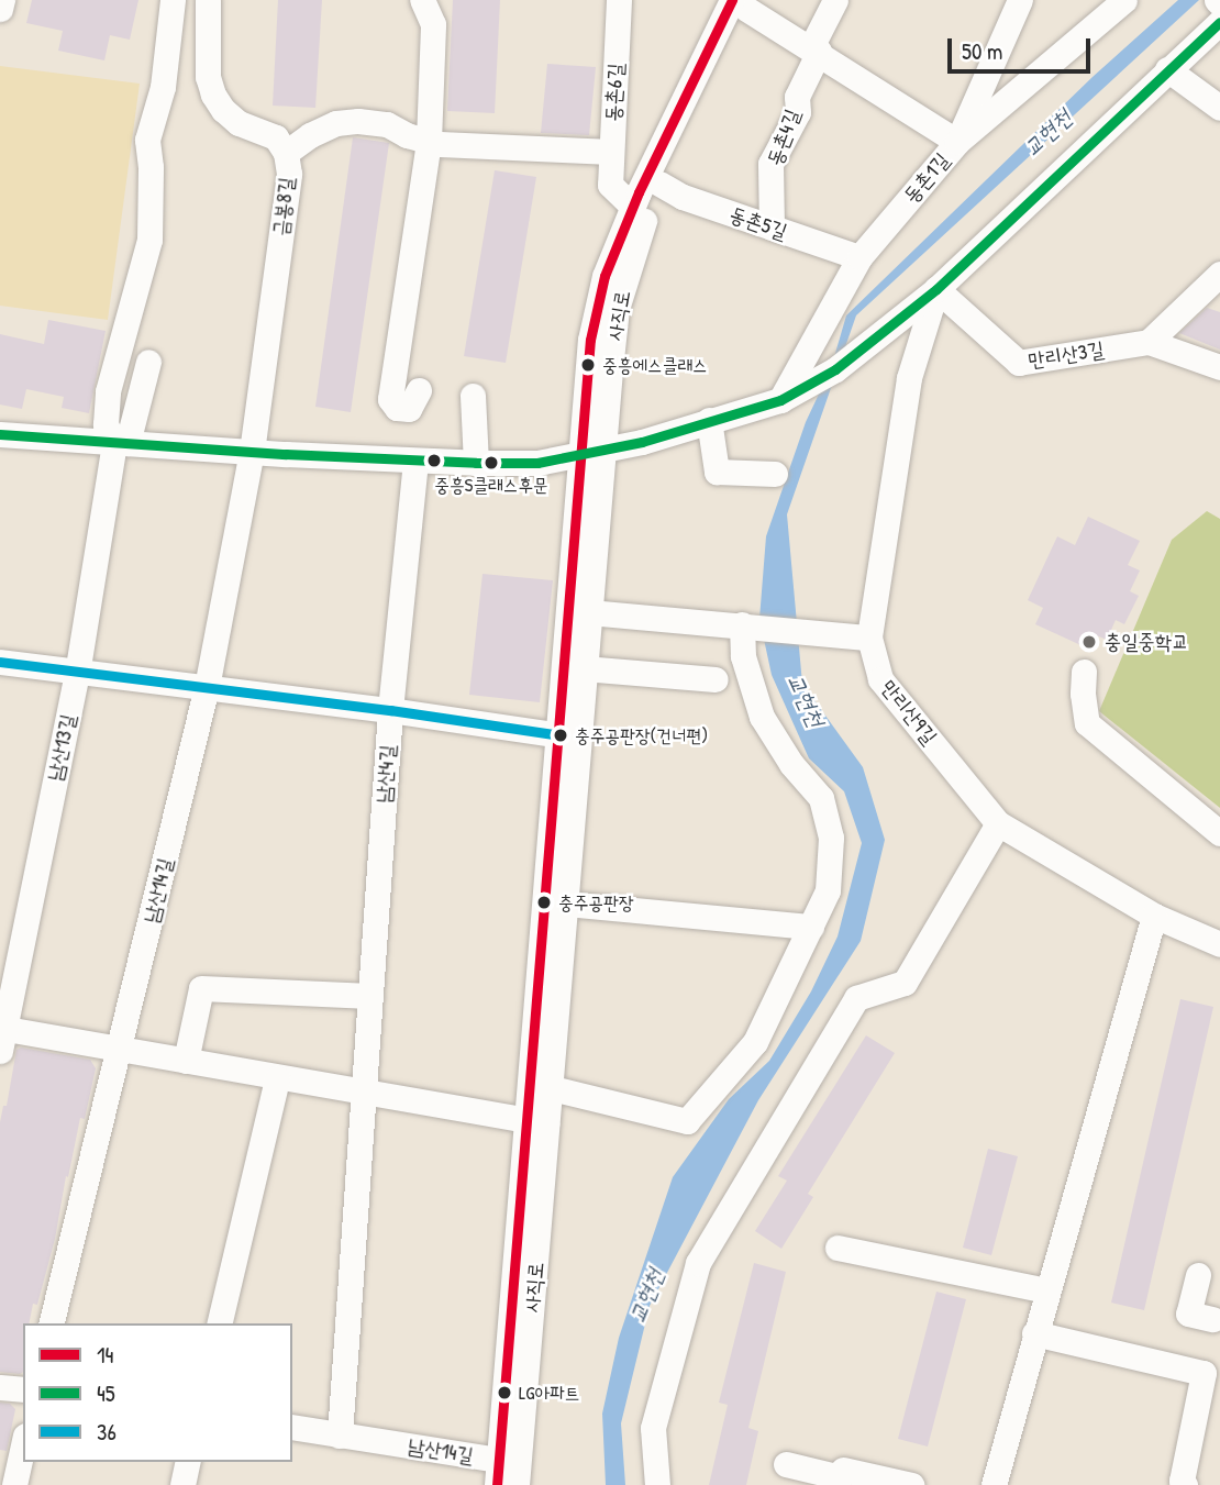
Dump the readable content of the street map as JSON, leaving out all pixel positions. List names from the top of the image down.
{
  "streets": {
    "street": [
      "동촌6길",
      "동촌4길",
      "동촌1길",
      "금봉8길",
      "동촌5길",
      "사직로",
      "만리산3길",
      "만리산9길",
      "남산13길",
      "남산4길",
      "남산14길"
    ]
  },
  "crossings": [
    ["동촌6길", "사직로"],
    ["동촌4길", "동촌5길"],
    ["동촌1길", "동촌5길"],
    ["금봉8길", "남산14길"],
    ["동촌5길", "사직로"],
    ["사직로", "남산14길"],
    ["만리산3길", "만리산9길"],
    ["남산4길", "남산14길"]
  ],
  "water": ["교현천"],
  "places": [
    "중흥에스클래스",
    "중흥S클래스후문",
    "충일중학교",
    "충주공판장(건너편)",
    "충주공판장",
    "LG아파트"
  ],
  "lines": ["transit line 14", "transit line 45", "transit line 36"],
  "legend": ["14", "45", "36"],
  "scale_bar": "50 m"
}
